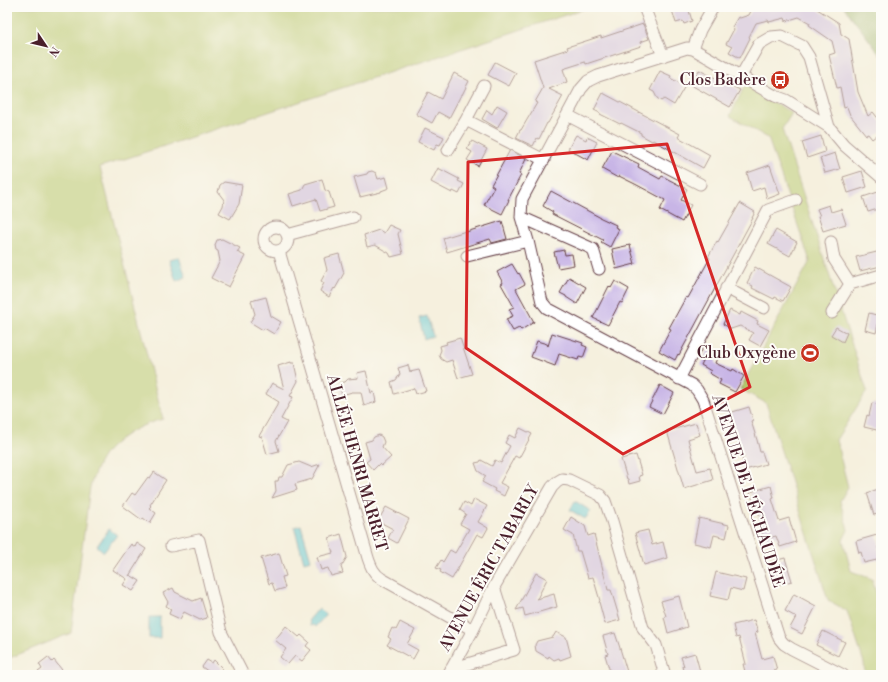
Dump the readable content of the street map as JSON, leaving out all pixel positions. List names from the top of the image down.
{
  "streets": {
    "street": ["ALLÉE HENRI MARRET", "AVENUE DE L'ÉCHAUDÉE", "AVENUE ÉRIC TABARLY"]
  },
  "crossings": [
    ["ALLÉE HENRI MARRET", "AVENUE ÉRIC TABARLY"]
  ],
  "places": {
    "bus stop": ["Clos Badère"],
    "sports": ["Club Oxygène"]
  },
  "north": "bottom right"
}
